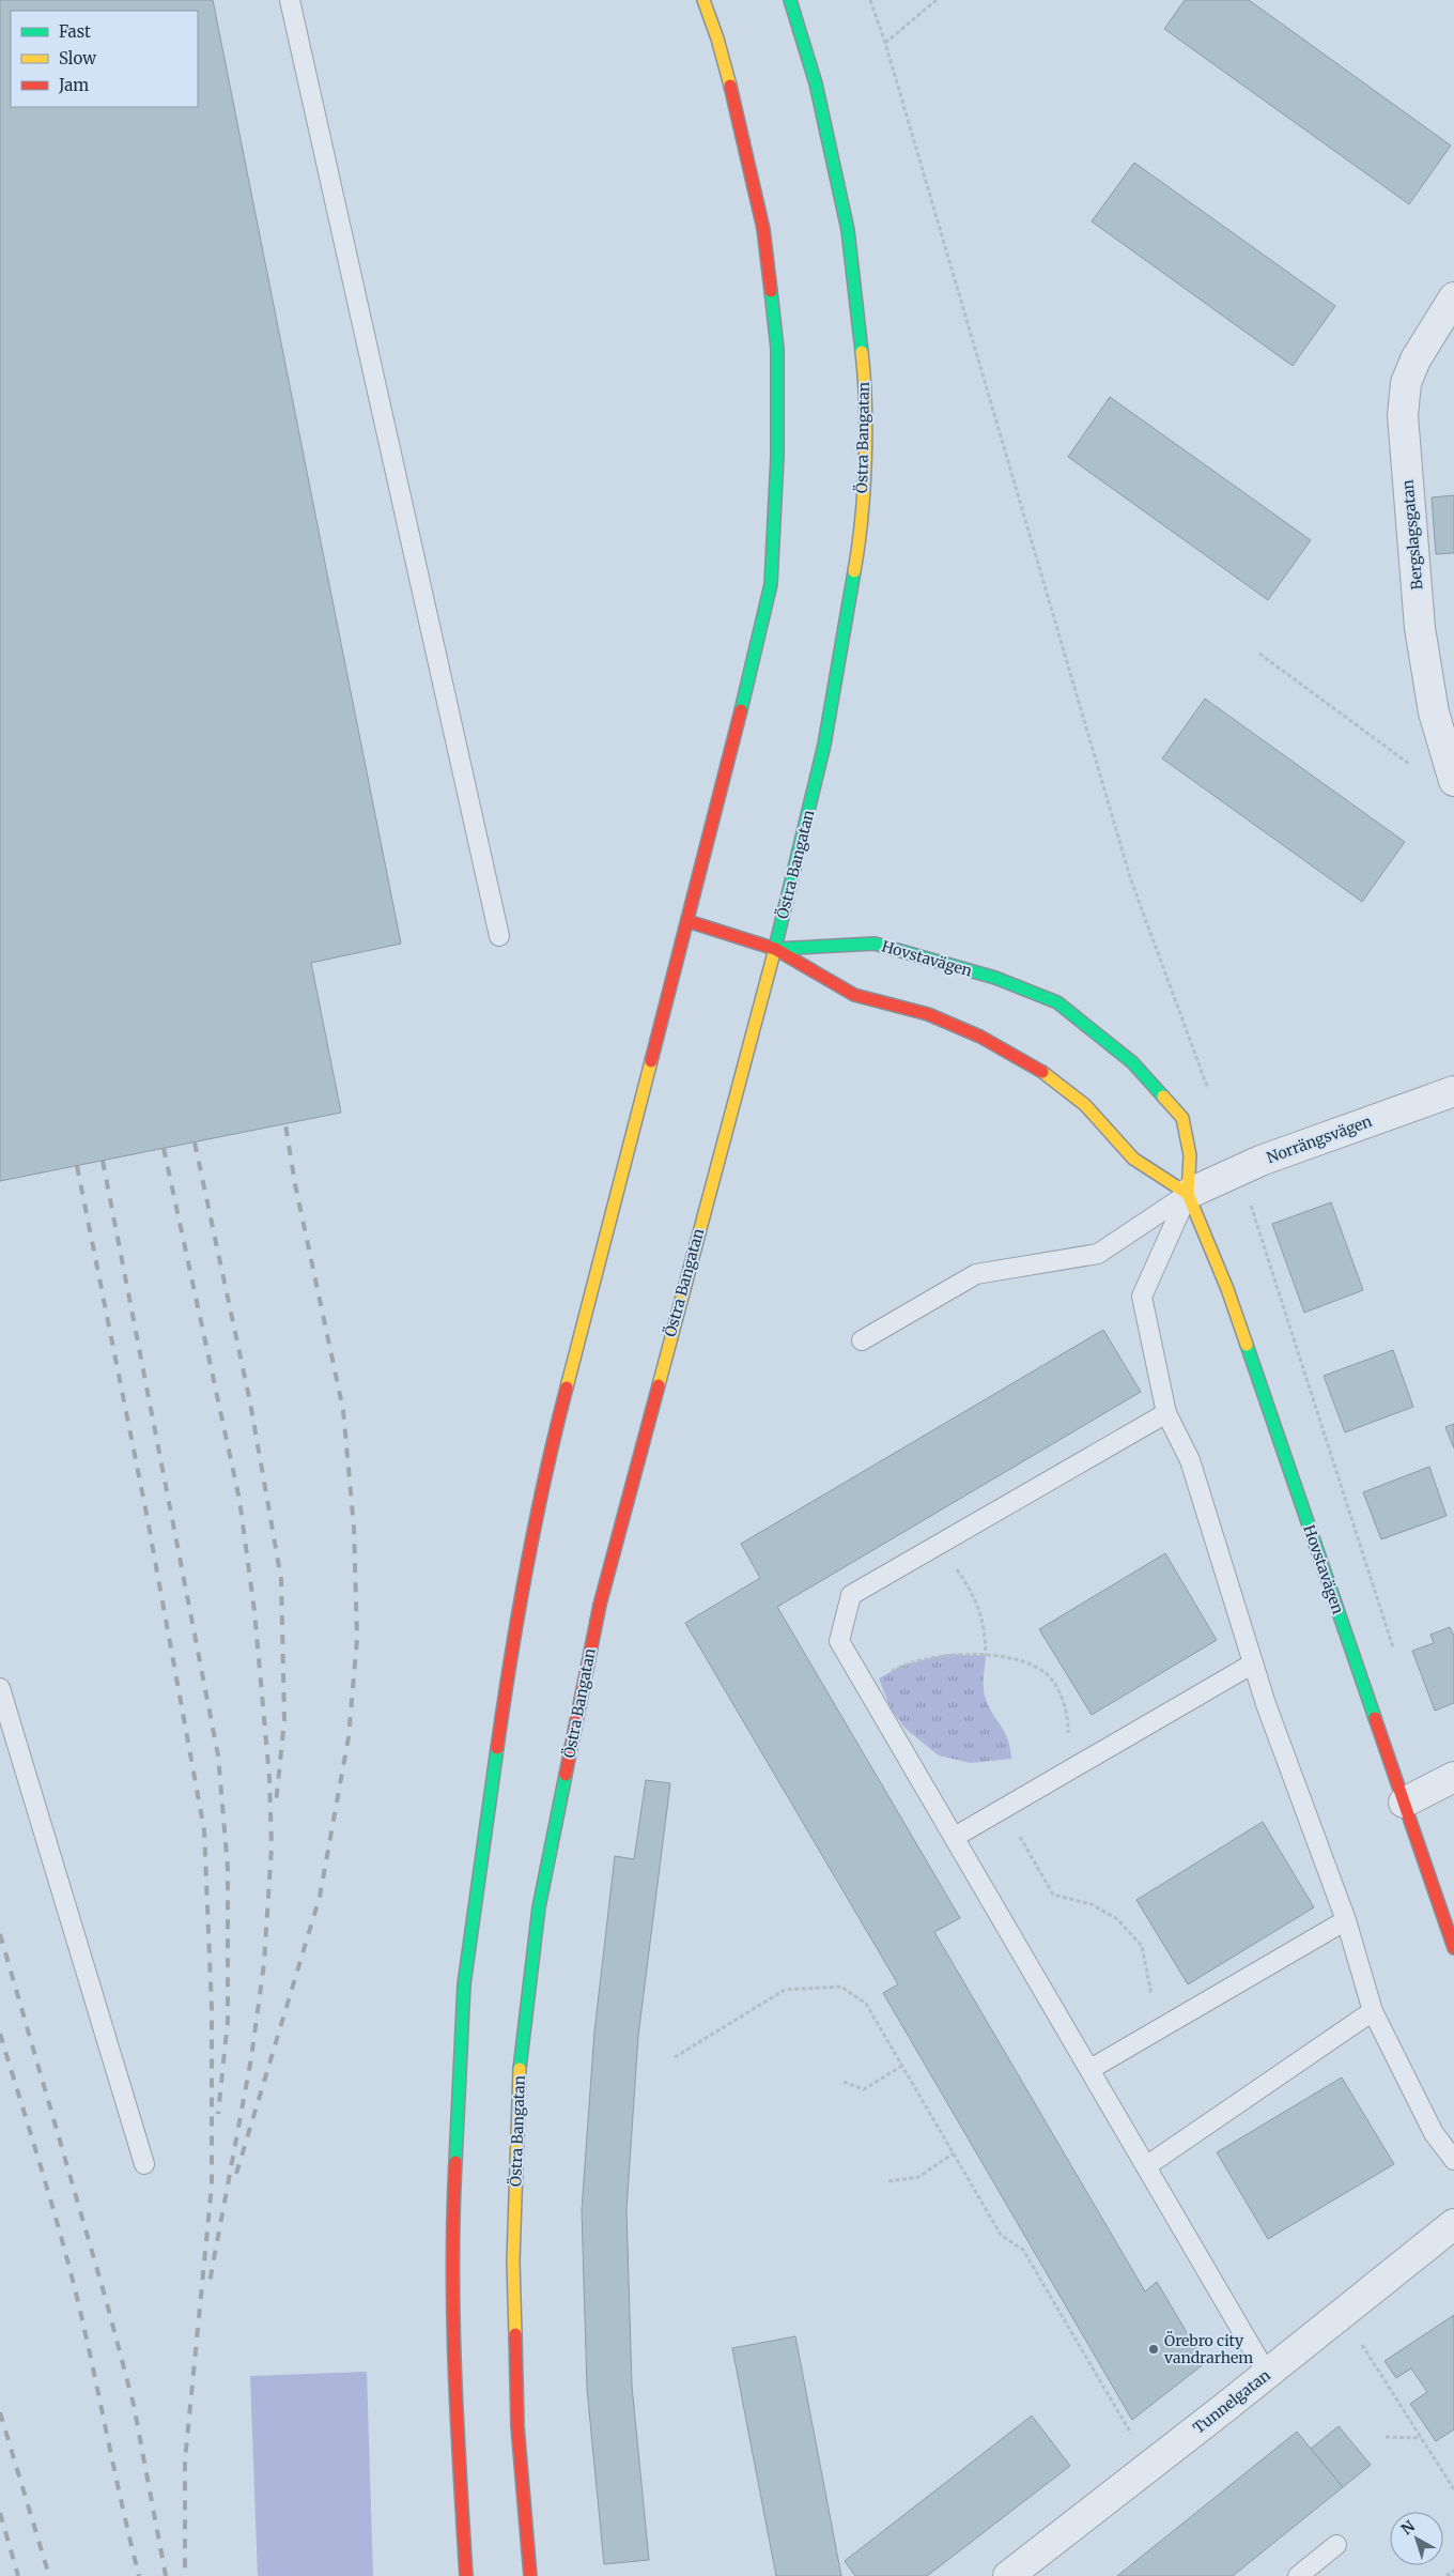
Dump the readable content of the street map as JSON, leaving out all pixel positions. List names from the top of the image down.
{
  "streets": {
    "main road": ["Östra Bangatan", "Hovstavägen"],
    "street": ["Bergslagsgatan", "Norrängsvägen", "Tunnelgatan"]
  },
  "crossings": [
    ["Östra Bangatan", "Hovstavägen"],
    ["Hovstavägen", "Norrängsvägen"]
  ],
  "places": ["Örebro city vandrarhem"],
  "legend": ["Fast", "Slow", "Jam"],
  "north": "top left"
}
